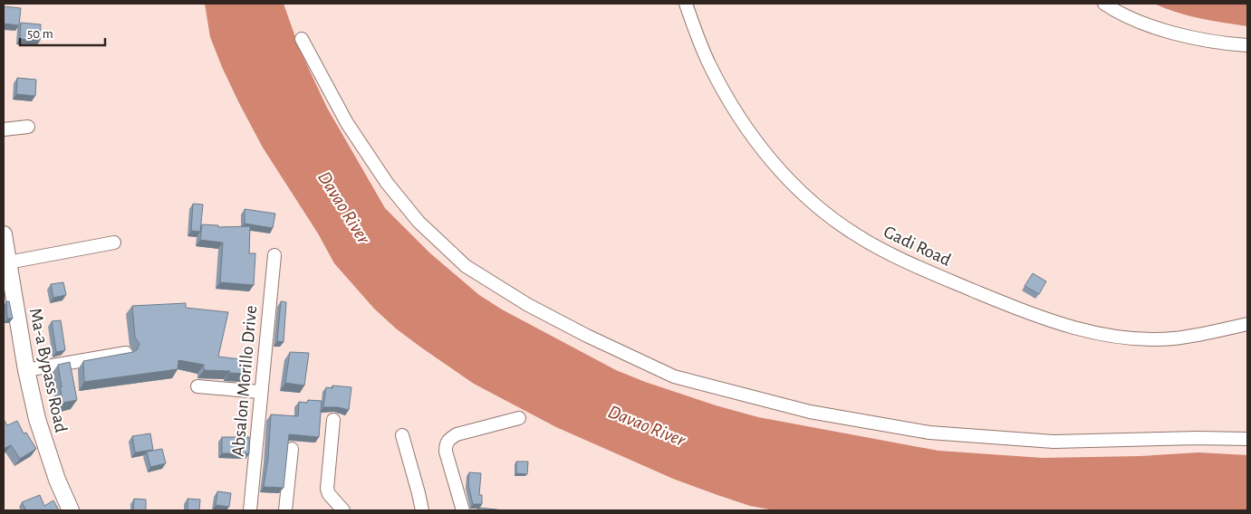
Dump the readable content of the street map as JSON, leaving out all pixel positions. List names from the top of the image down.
{
  "streets": {
    "main road": ["Ma-a Bypass Road"],
    "street": ["Gadi Road", "Absalon Morillo Drive"]
  },
  "water": ["Davao River"],
  "scale_bar": "50 m"
}
